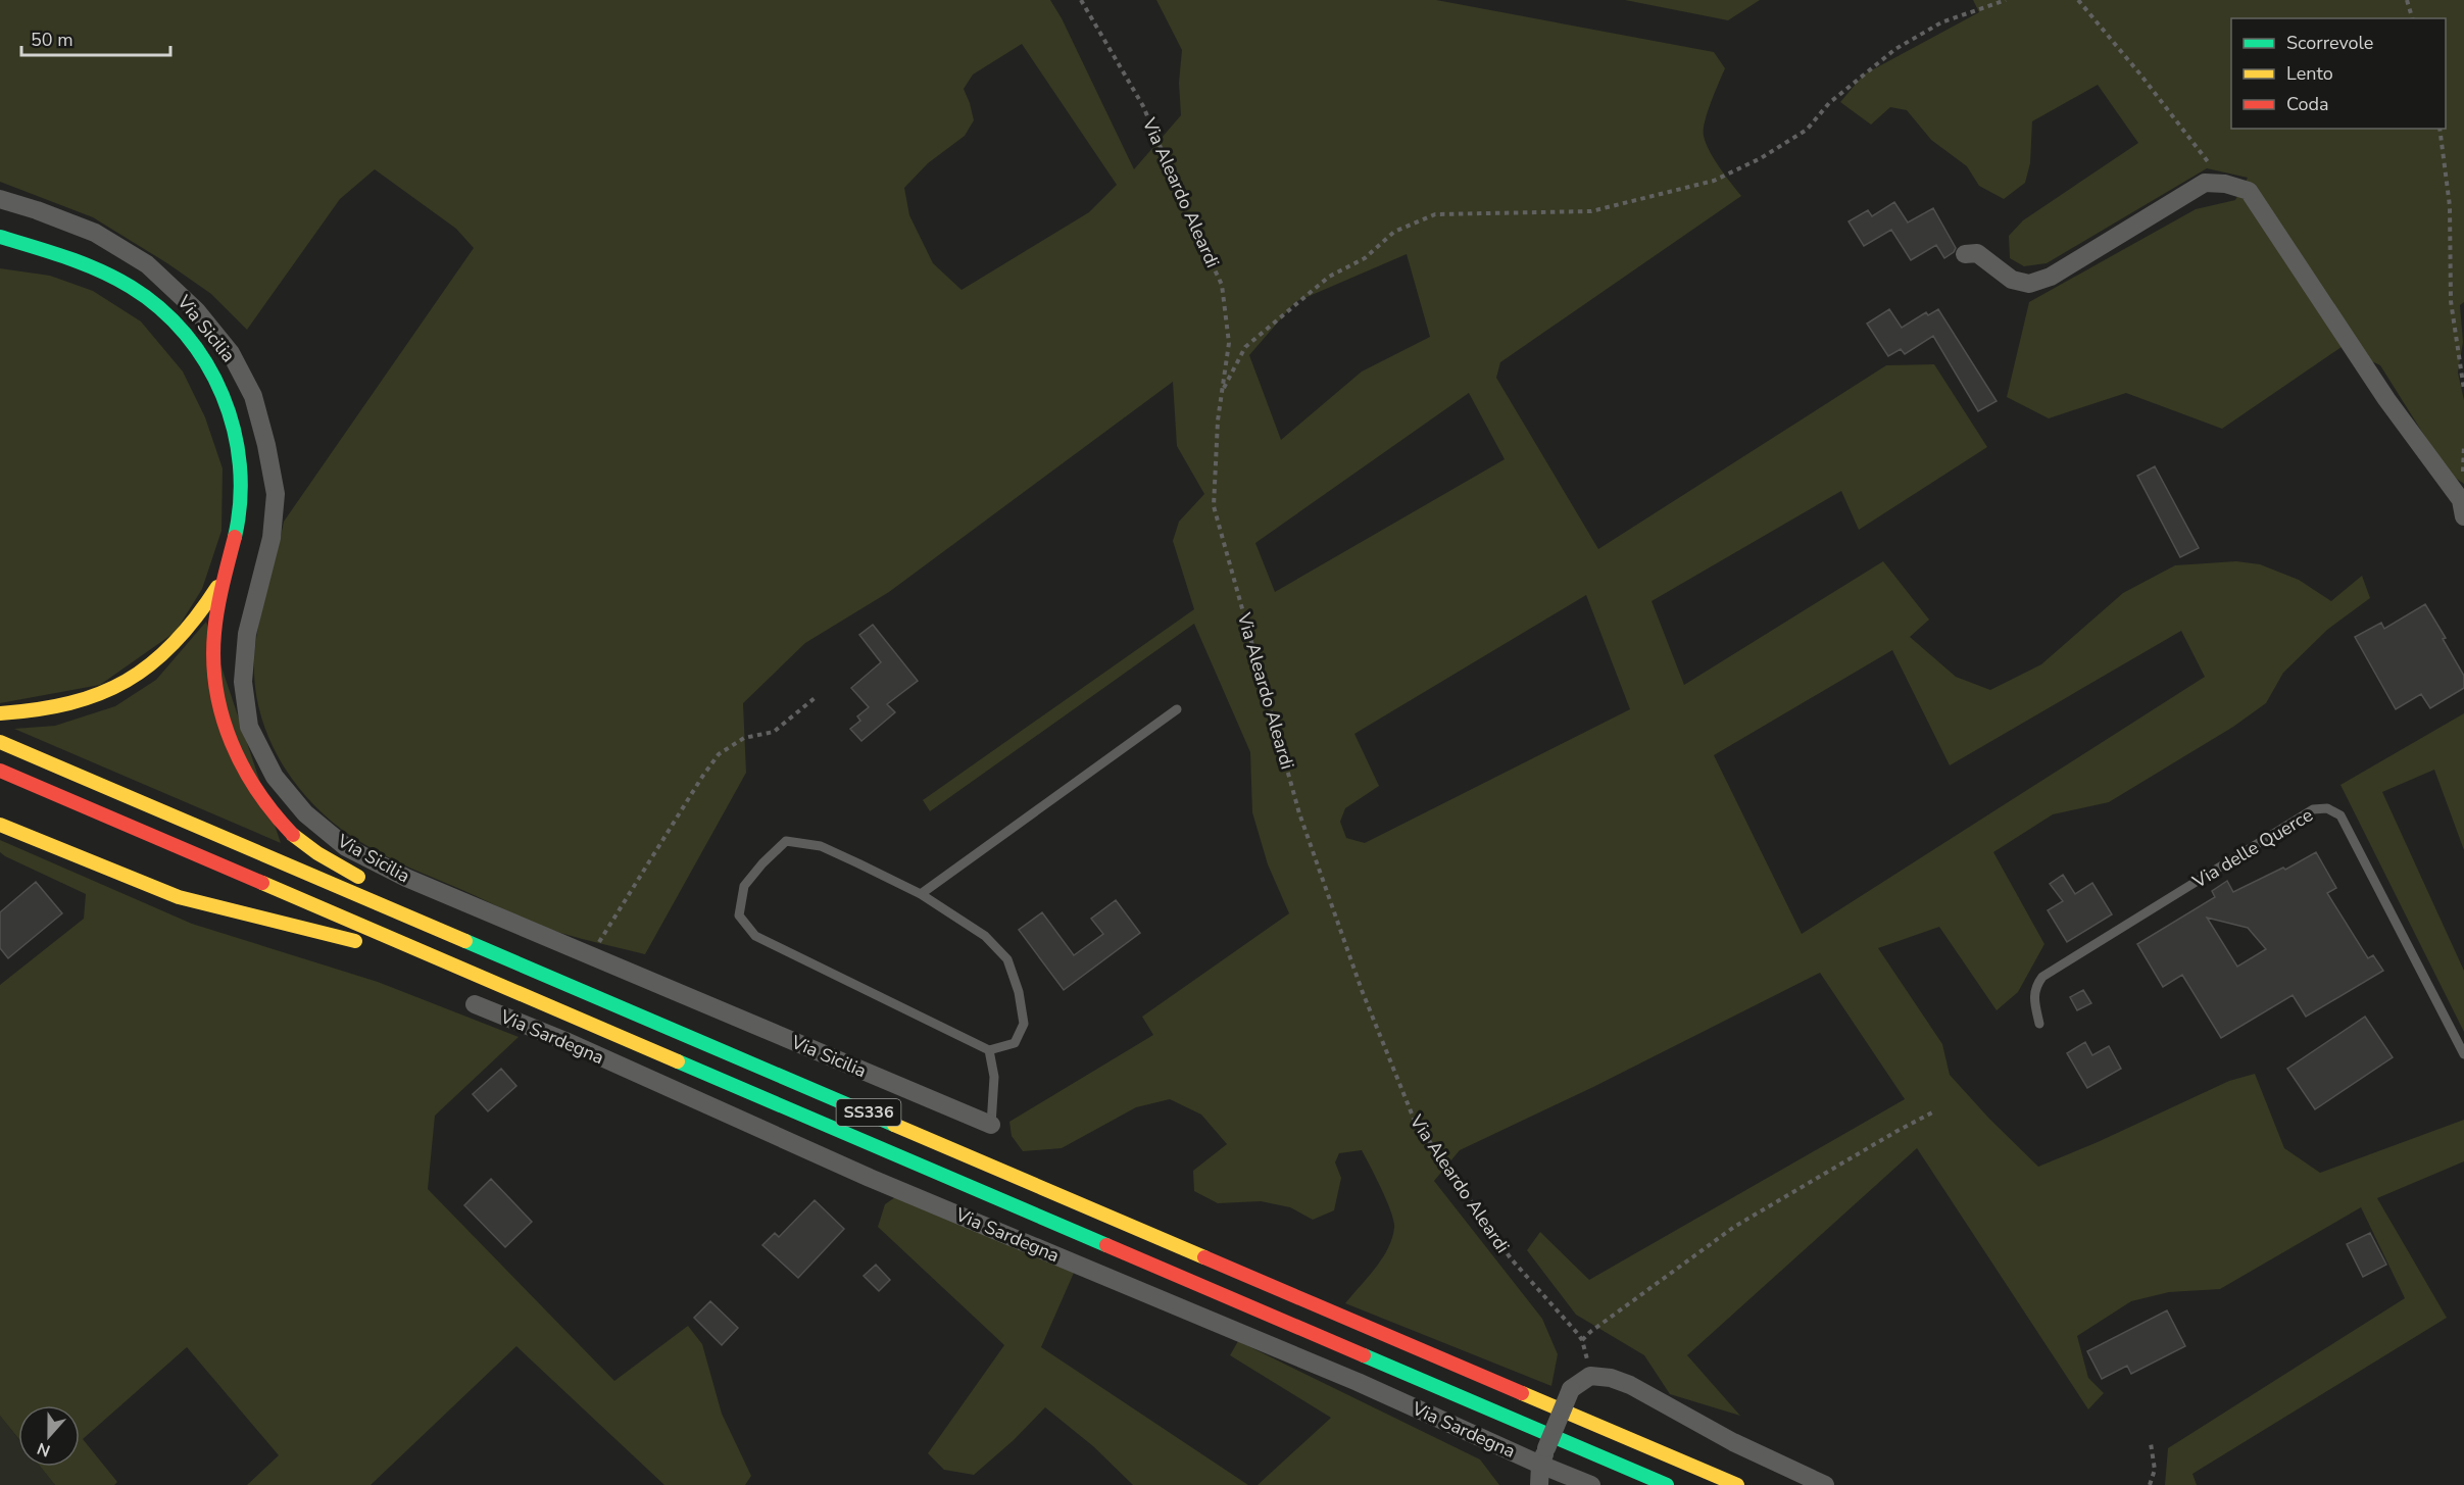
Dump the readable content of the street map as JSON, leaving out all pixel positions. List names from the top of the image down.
{
  "streets": {
    "highway": ["SS336"],
    "street": ["Via Sicilia", "Via Sardegna"],
    "lane": ["Via delle Querce"],
    "path": ["Via Aleardo Aleardi"]
  },
  "legend": ["Scorrevole", "Lento", "Coda"],
  "scale_bar": "50 m",
  "north": "bottom"
}
